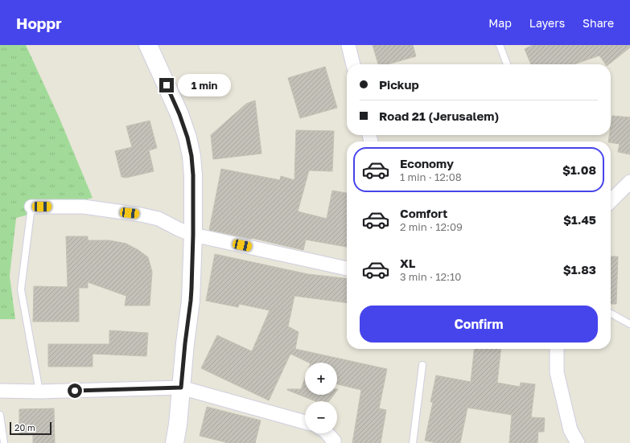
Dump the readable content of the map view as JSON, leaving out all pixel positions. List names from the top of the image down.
{
  "scale_bar": "20 m",
  "page": {
    "header": "Hoppr",
    "nav": ["Map", "Layers", "Share"],
    "banner": ["Pickup", "Road 21 (Jerusalem)"],
    "bubble": "1 min",
    "list": [
      {
        "name": "Economy",
        "note": "1 min · 12:08",
        "value": "$1.08"
      },
      {
        "name": "Comfort",
        "note": "2 min · 12:09",
        "value": "$1.45"
      },
      {
        "name": "XL",
        "note": "3 min · 12:10",
        "value": "$1.83"
      }
    ],
    "buttons": "Confirm",
    "map_buttons": ["+", "−"],
    "scale": "20 m"
  }
}
